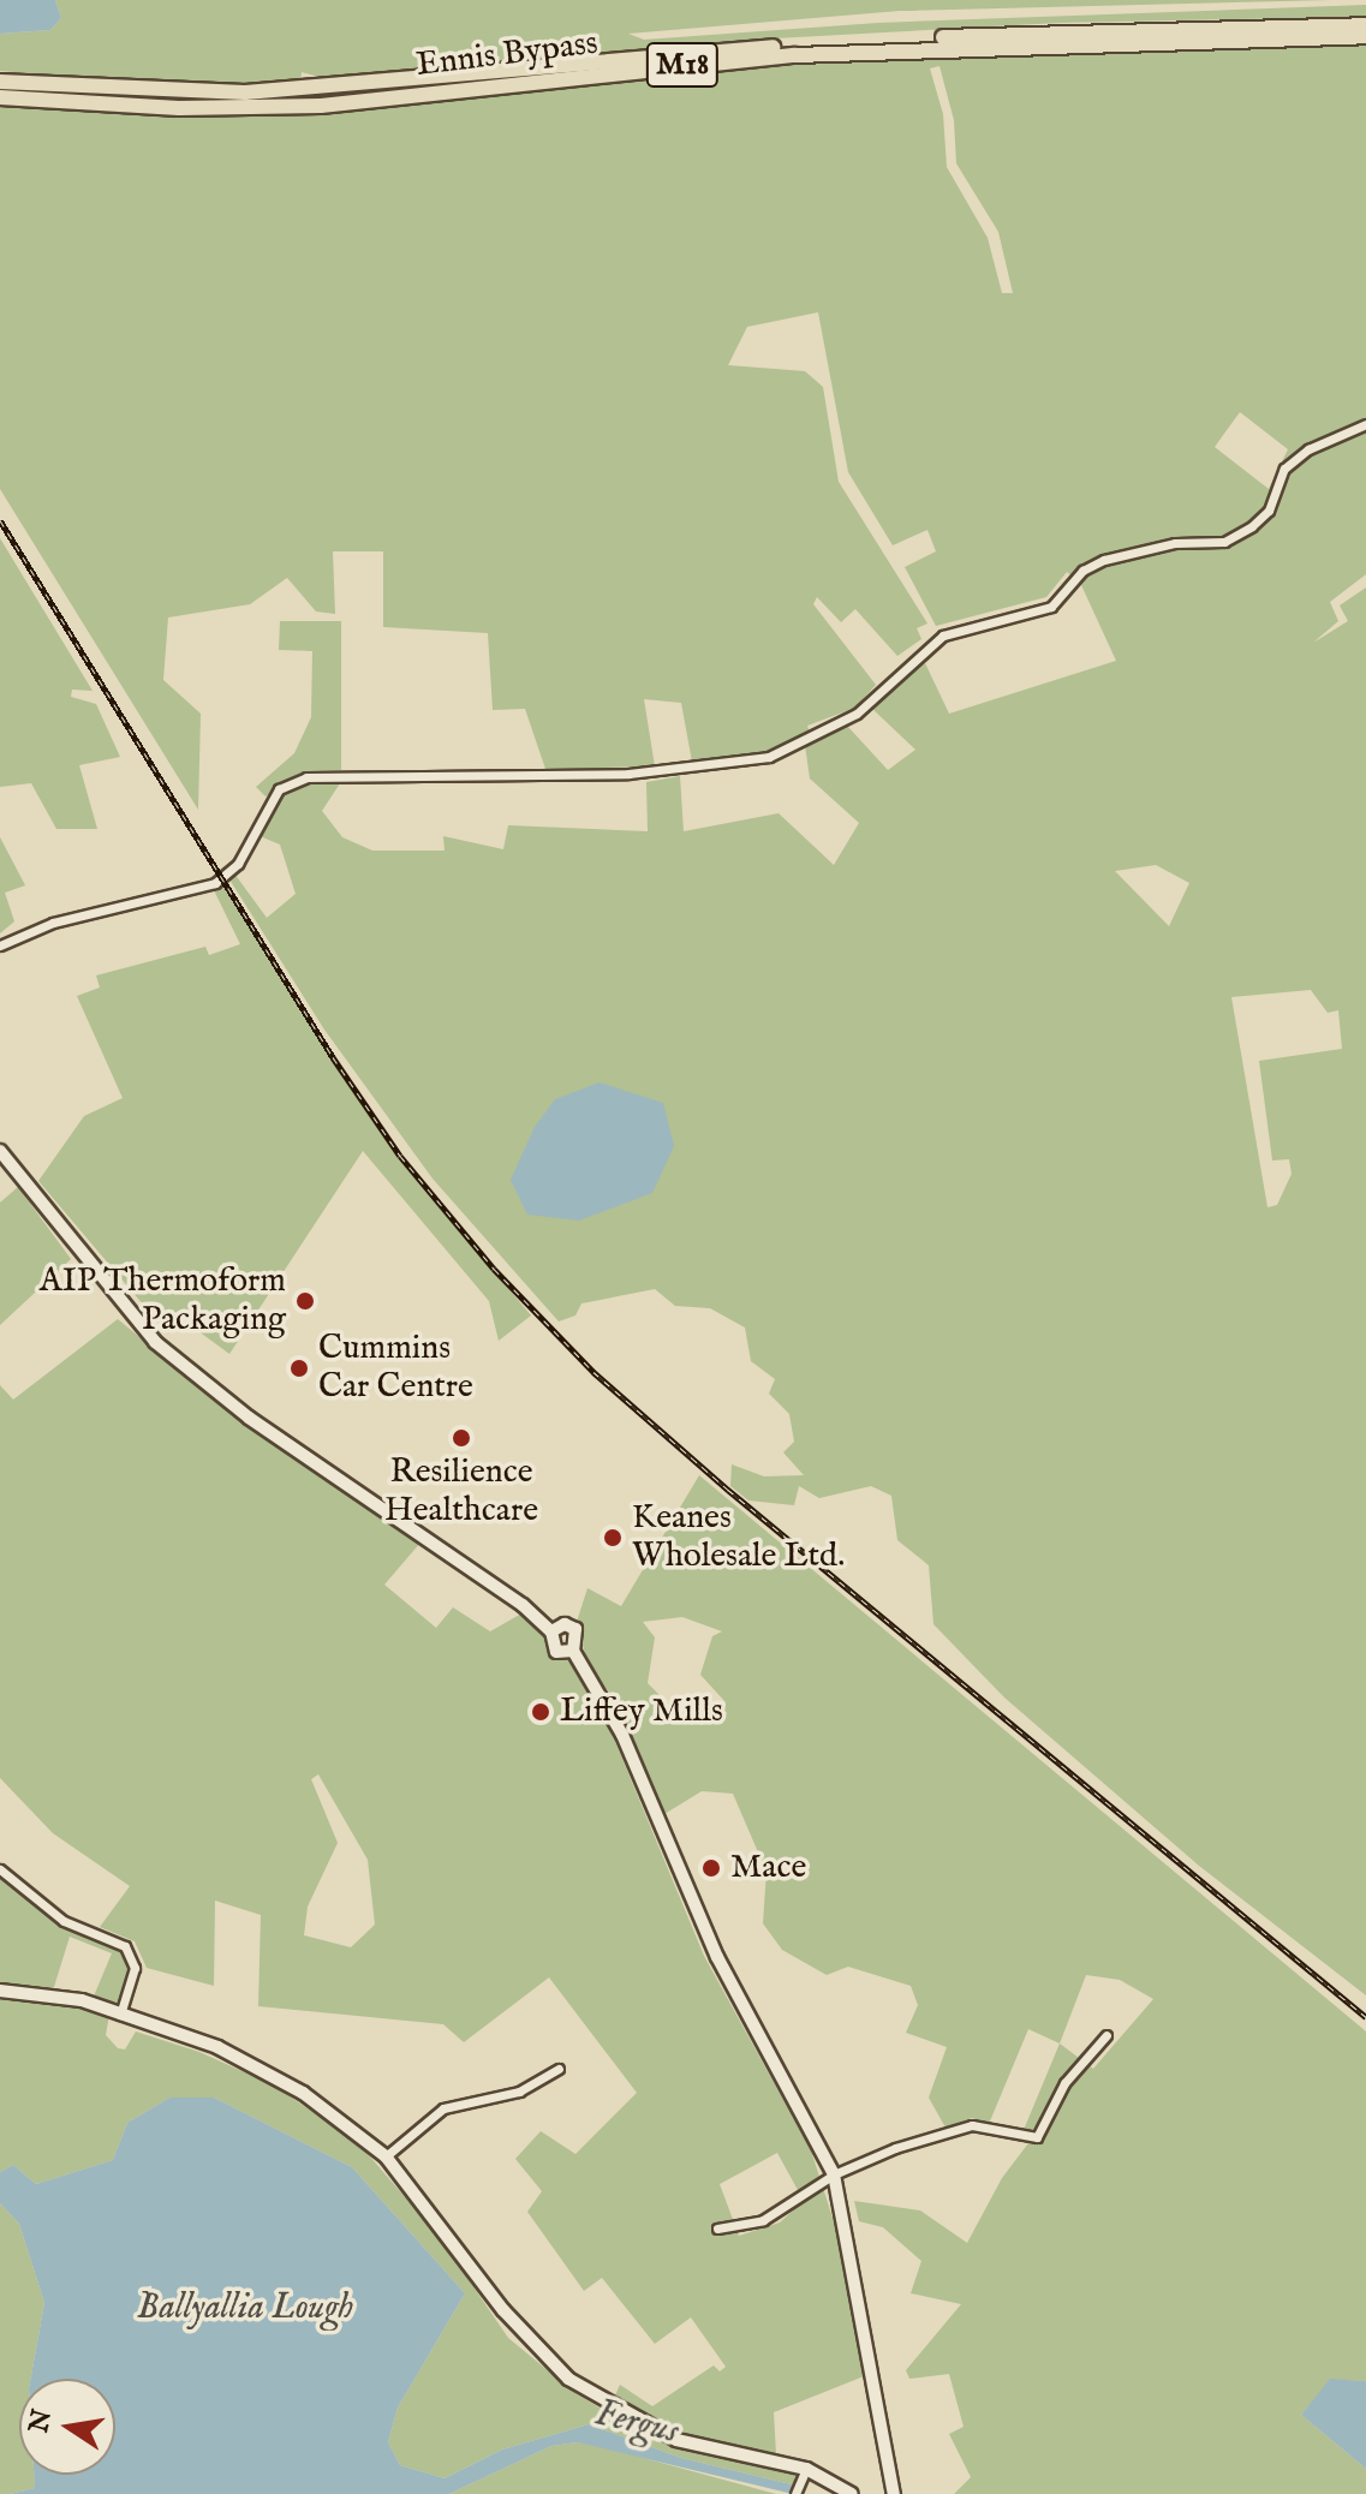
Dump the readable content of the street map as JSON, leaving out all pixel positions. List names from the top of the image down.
{
  "streets": {
    "highway": ["Ennis Bypass", "M18"]
  },
  "water": ["Ballyallia Lough", "Fergus"],
  "places": [
    "AIP Thermoform Packaging",
    "Cummins Car Centre",
    "Resilience Healthcare",
    "Keanes Wholesale Ltd.",
    "Liffey Mills",
    "Mace"
  ],
  "north": "left"
}
